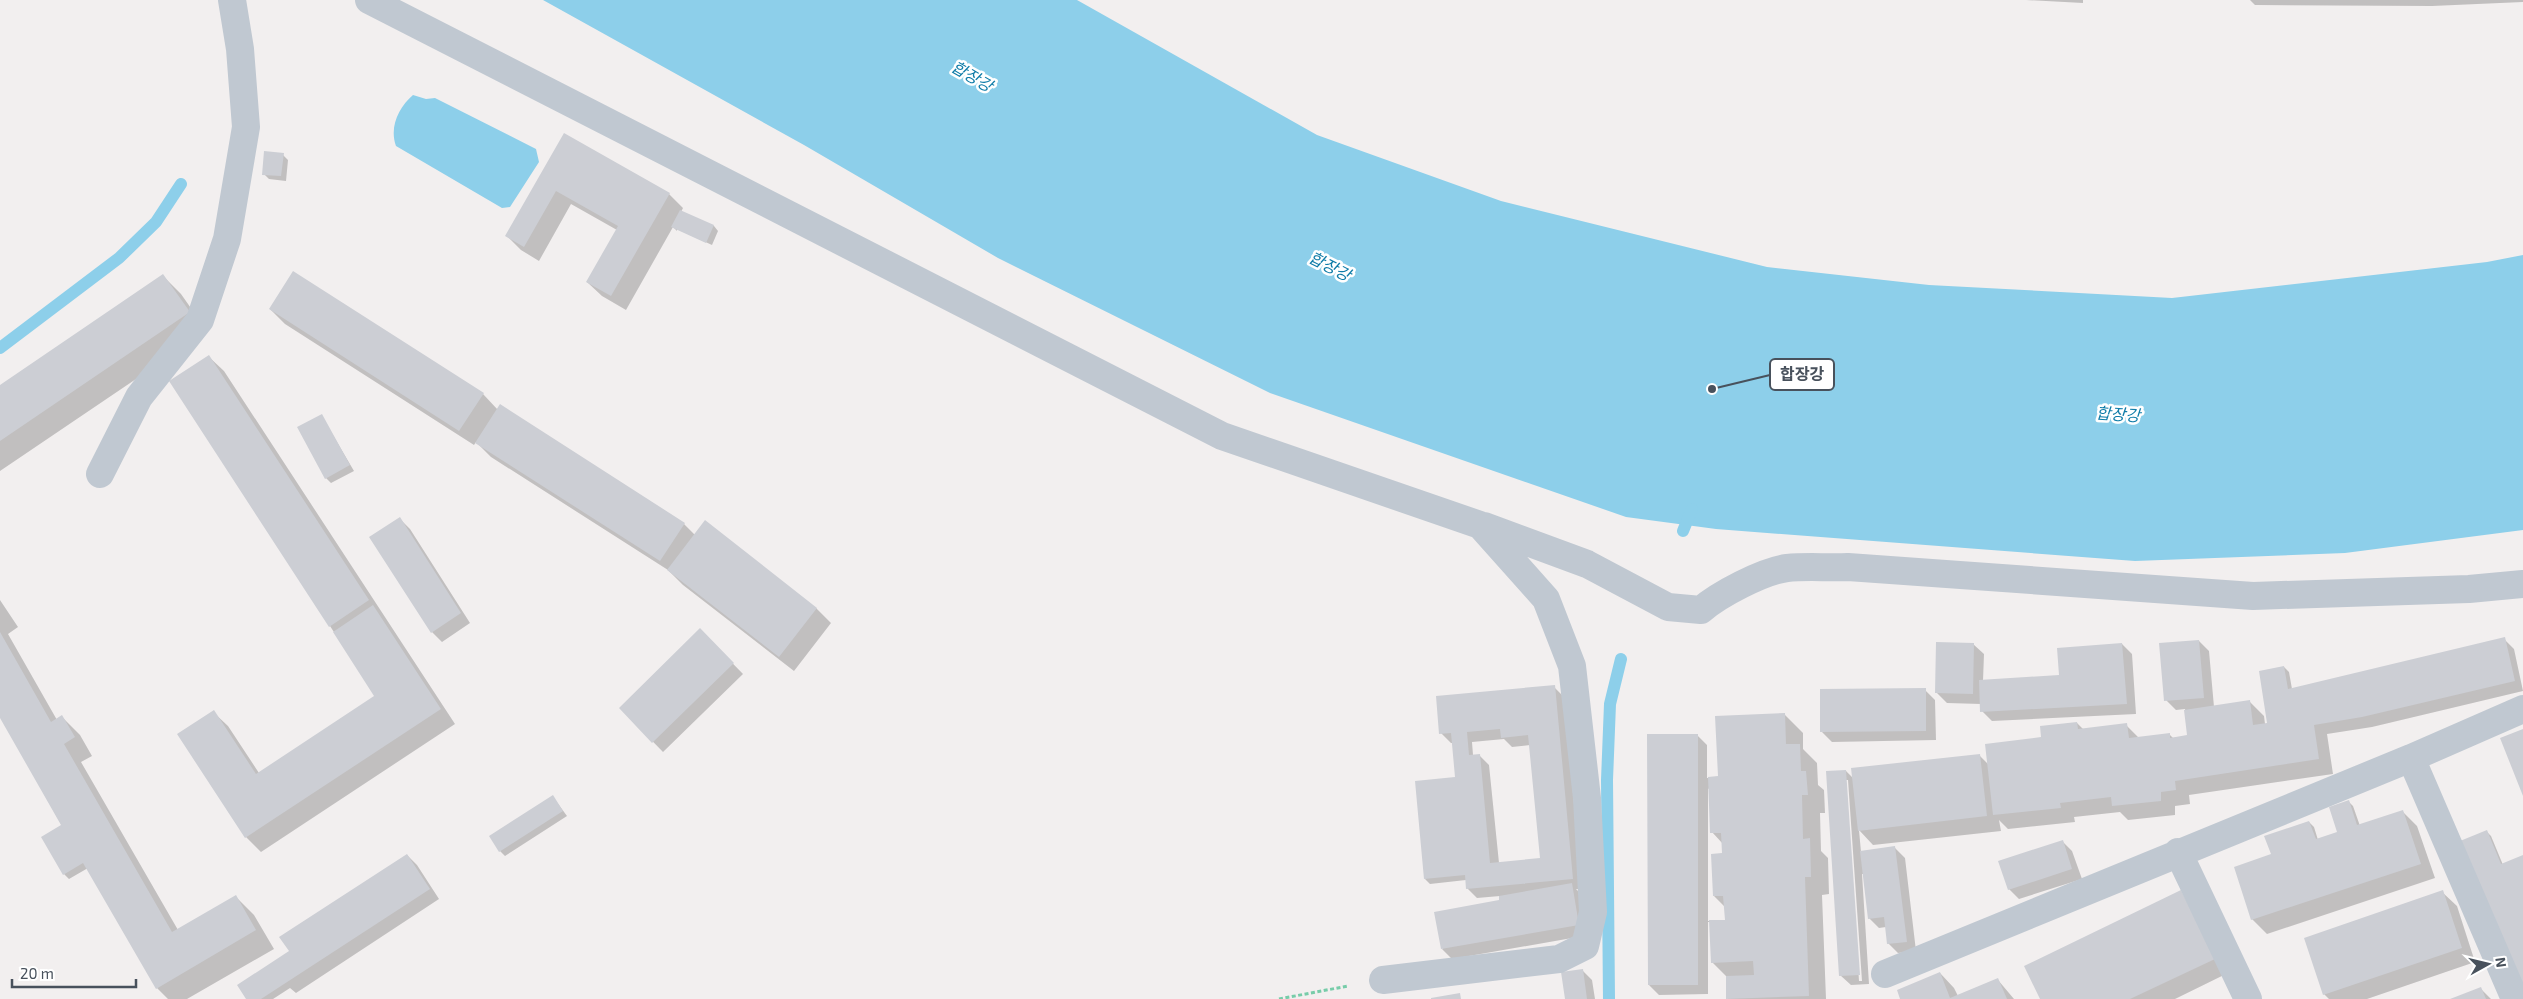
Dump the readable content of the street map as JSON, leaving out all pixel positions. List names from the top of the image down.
{
  "water": ["합장강"],
  "places": ["합장강"],
  "scale_bar": "20 m",
  "north": "right"
}
